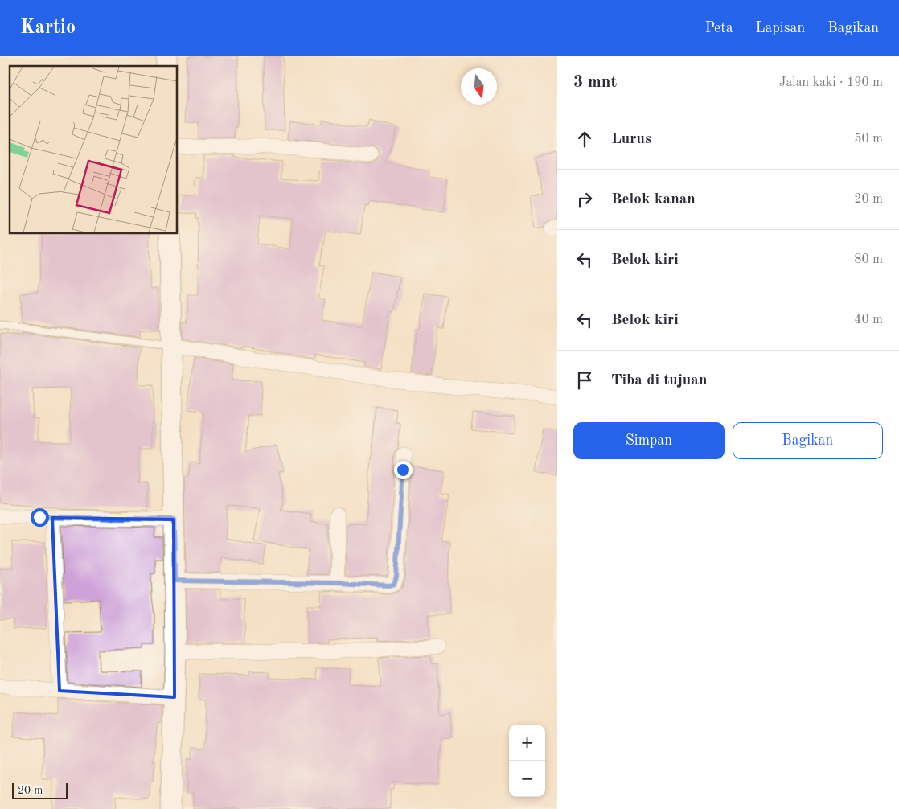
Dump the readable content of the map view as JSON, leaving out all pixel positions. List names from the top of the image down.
{
  "scale_bar": "20 m",
  "north": "bottom",
  "page": {
    "header": "Kartio",
    "nav": ["Peta", "Lapisan", "Bagikan"],
    "heading": ["3 mnt", "Jalan kaki · 190 m"],
    "list": [
      ["Lurus", "50 m"],
      ["Belok kanan", "20 m"],
      ["Belok kiri", "80 m"],
      ["Belok kiri", "40 m"],
      "Tiba di tujuan"
    ],
    "buttons": ["Simpan", "Bagikan"],
    "map_buttons": ["+", "−"],
    "scale": "20 m"
  }
}
